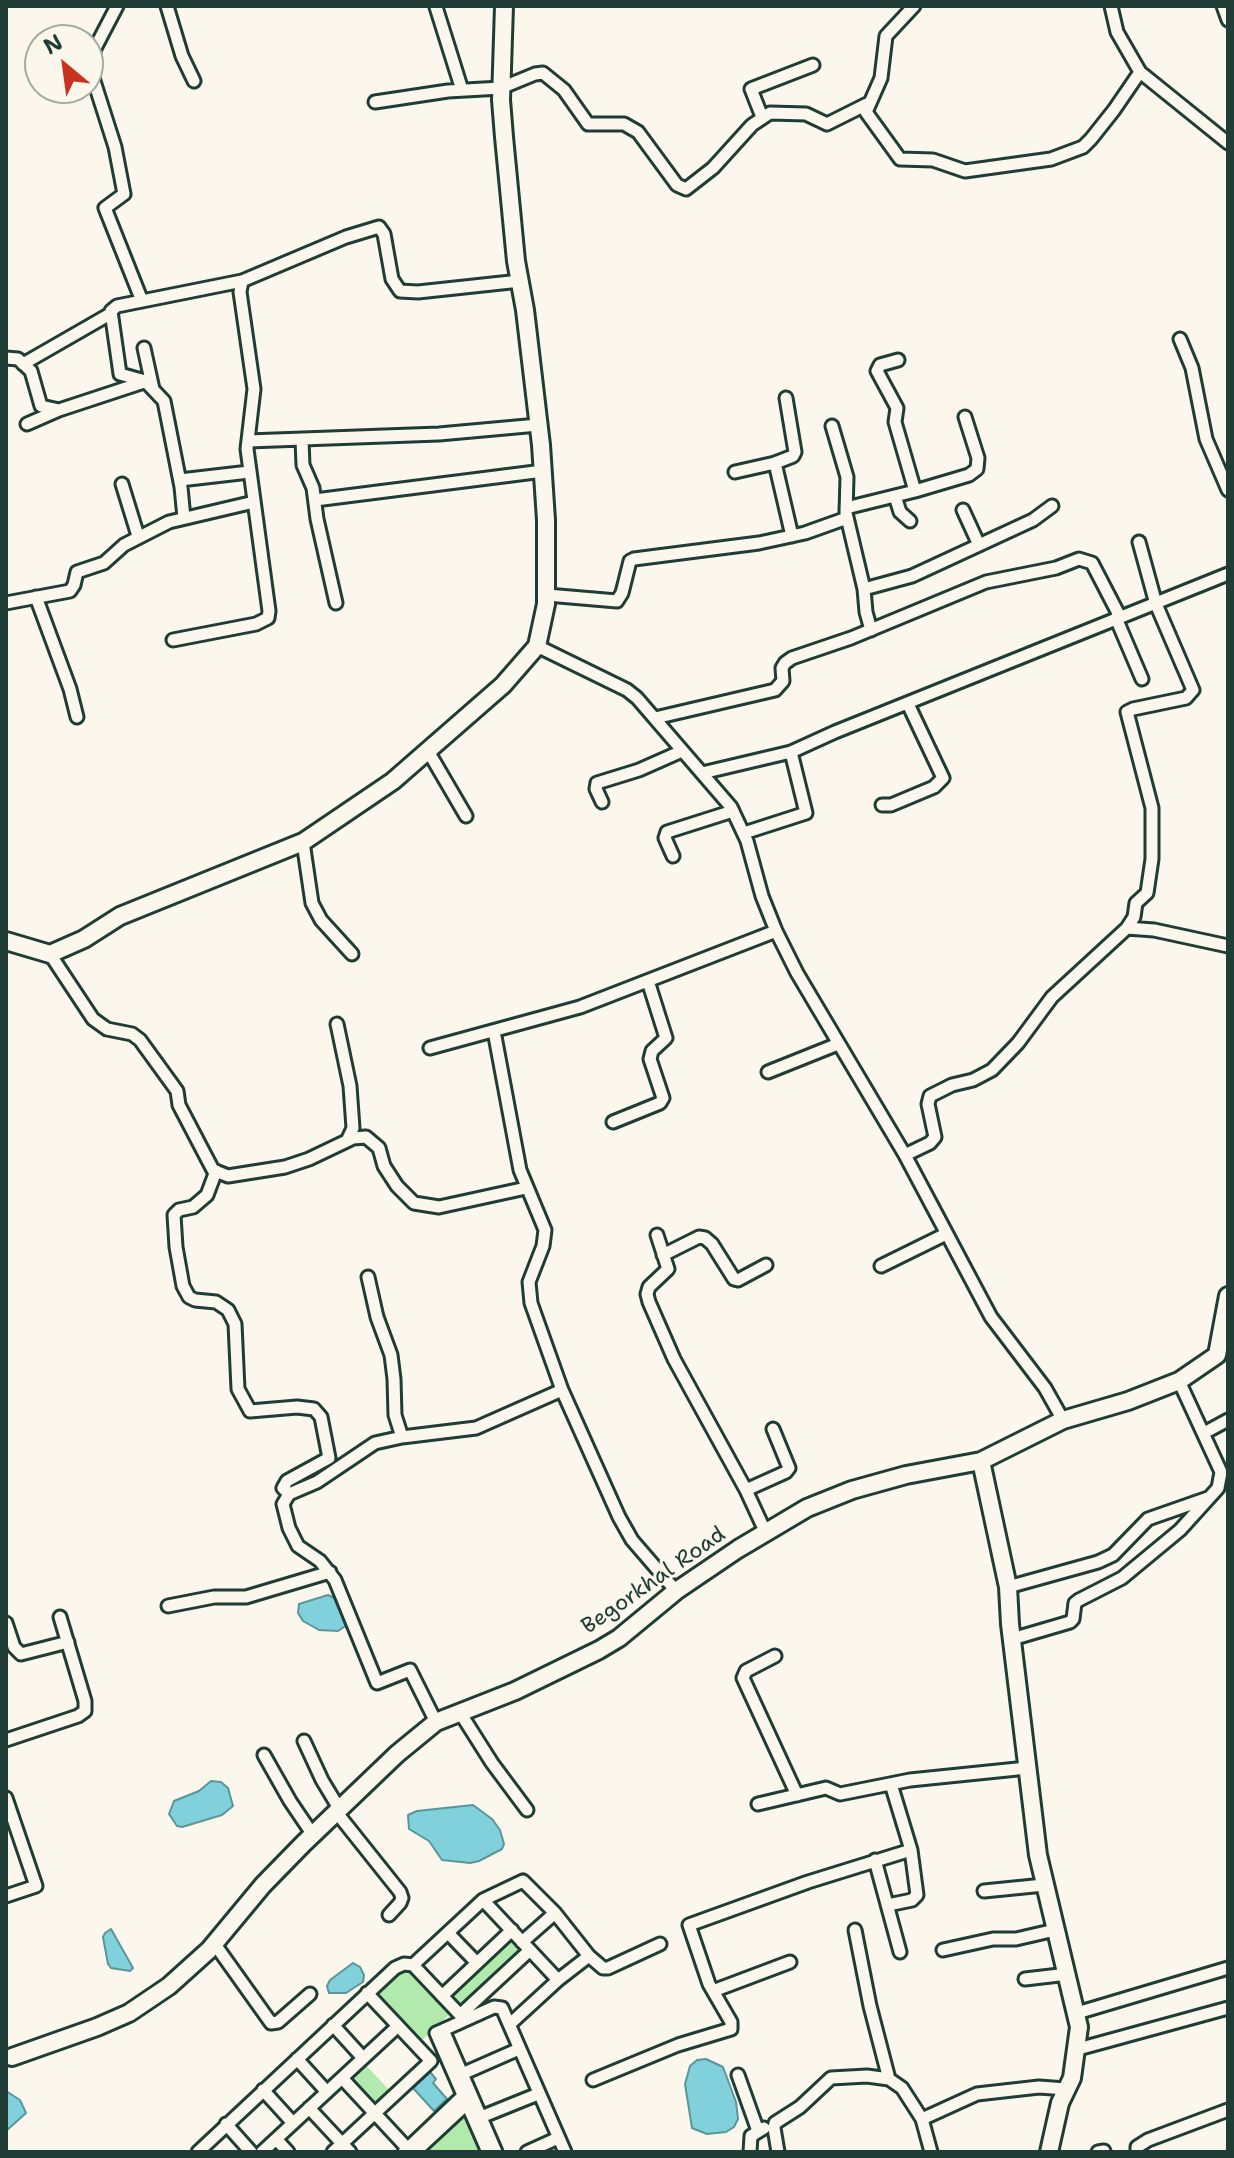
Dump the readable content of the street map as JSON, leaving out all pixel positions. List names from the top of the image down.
{
  "streets": {
    "street": ["Begorkhal Road"]
  },
  "north": "top left"
}
